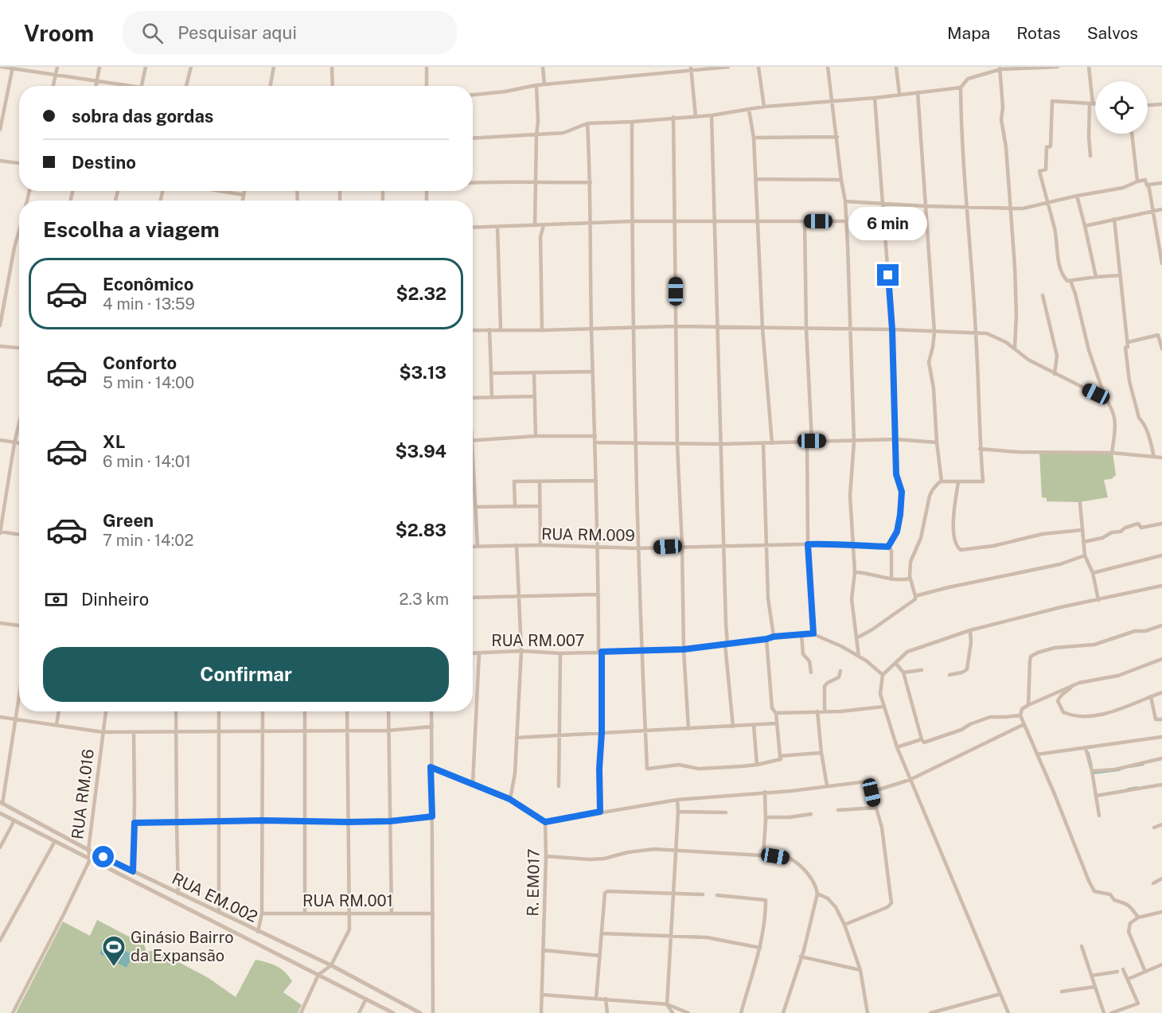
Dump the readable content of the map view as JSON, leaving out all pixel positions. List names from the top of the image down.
{
  "streets": {
    "street": [
      "RUA RM.009",
      "RUA RM.007",
      "RUA RM.016",
      "R. EM017",
      "RUA EM.002",
      "RUA RM.001"
    ]
  },
  "crossings": [
    ["RUA RM.016", "RUA EM.002"]
  ],
  "places": {
    "sports": ["Ginásio Bairro da Expansão"]
  },
  "page": {
    "header": "Vroom",
    "search": "Pesquisar aqui",
    "nav": ["Mapa", "Rotas", "Salvos"],
    "banner": ["sobra das gordas", "Destino"],
    "heading": "Escolha a viagem",
    "bubble": "6 min",
    "list": [
      {
        "name": "Econômico",
        "note": "4 min · 13:59",
        "value": "$2.32"
      },
      {
        "name": "Conforto",
        "note": "5 min · 14:00",
        "value": "$3.13"
      },
      {
        "name": "XL",
        "note": "6 min · 14:01",
        "value": "$3.94"
      },
      {
        "name": "Green",
        "note": "7 min · 14:02",
        "value": "$2.83"
      }
    ],
    "pay": ["Dinheiro", "2.3 km"],
    "buttons": "Confirmar"
  }
}
